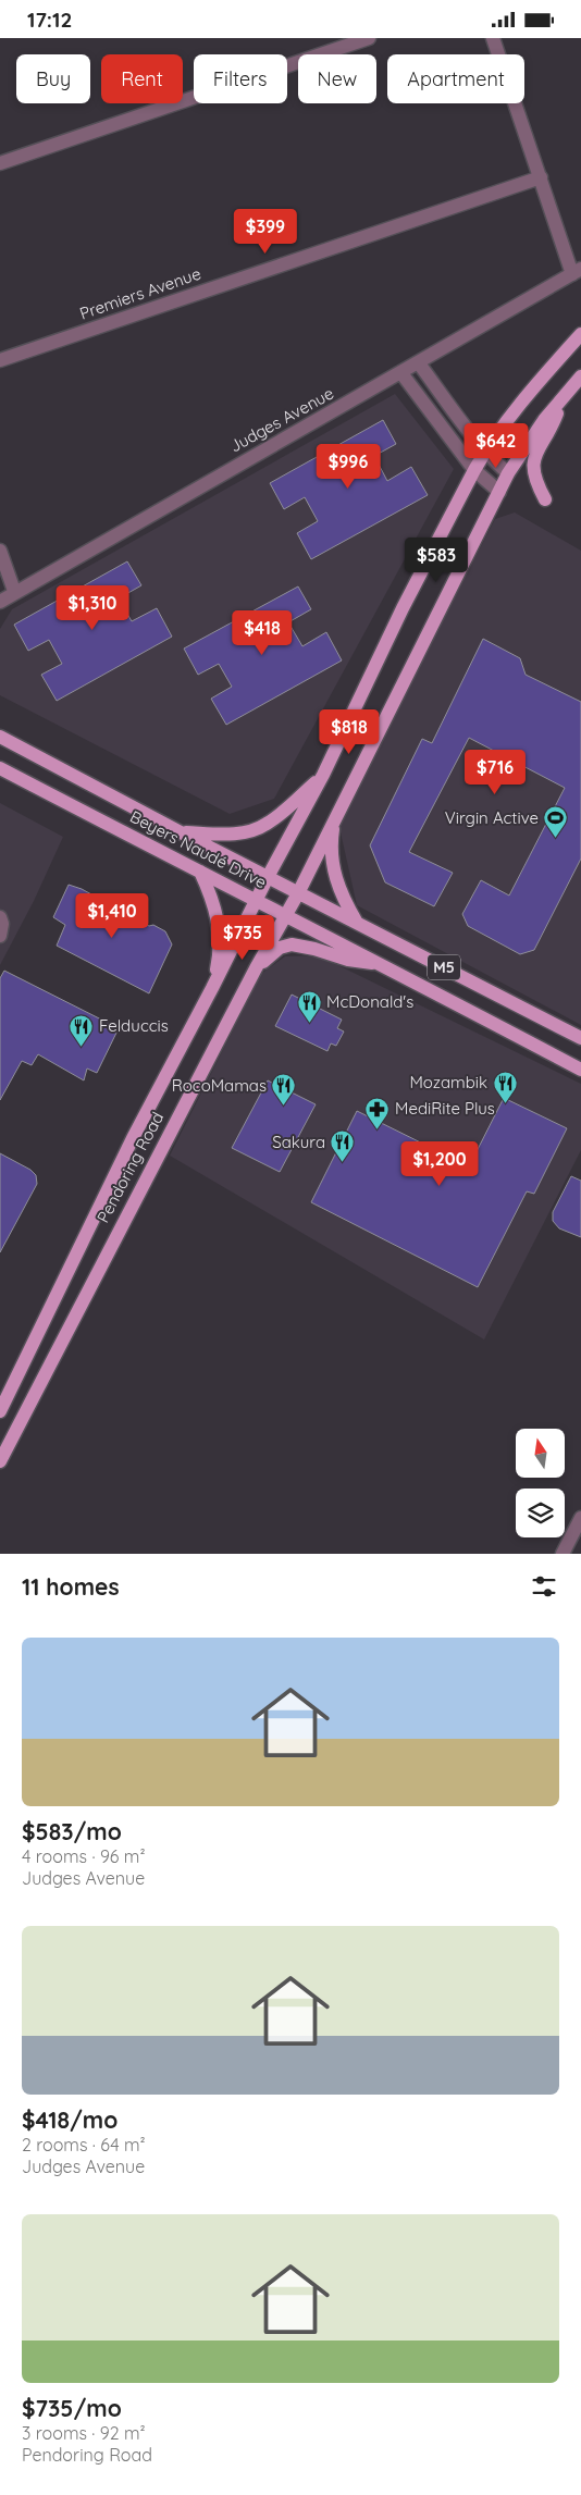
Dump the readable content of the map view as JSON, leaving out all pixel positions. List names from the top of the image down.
{
  "streets": {
    "main road": ["Beyers Naudé Drive", "M5", "Pendoring Road"],
    "street": ["Premiers Avenue", "Judges Avenue"]
  },
  "crossings": [
    ["Beyers Naudé Drive", "Pendoring Road"]
  ],
  "places": {
    "sports": ["Virgin Active"],
    "restaurant": [
      "McDonald's",
      "Felduccis",
      "Mozambik",
      "RocoMamas",
      "Sakura"
    ],
    "pharmacy": ["MediRite Plus"]
  },
  "north": "top",
  "page": {
    "status": "17:12",
    "chip": [
      "Buy",
      "Rent",
      "Filters",
      "New",
      "Apartment"
    ],
    "price": [
      "$399",
      "$642",
      "$996",
      "$583",
      "$1,310",
      "$418",
      "$818",
      "$716",
      "$1,410",
      "$735",
      "$1,200"
    ],
    "heading": "11 homes",
    "list": [
      {
        "name": "$583/mo",
        "note": "4 rooms · 96 m² · Judges Avenue"
      },
      {
        "name": "$418/mo",
        "note": "2 rooms · 64 m² · Judges Avenue"
      },
      {
        "name": "$735/mo",
        "note": "3 rooms · 92 m² · Pendoring Road"
      }
    ]
  }
}
